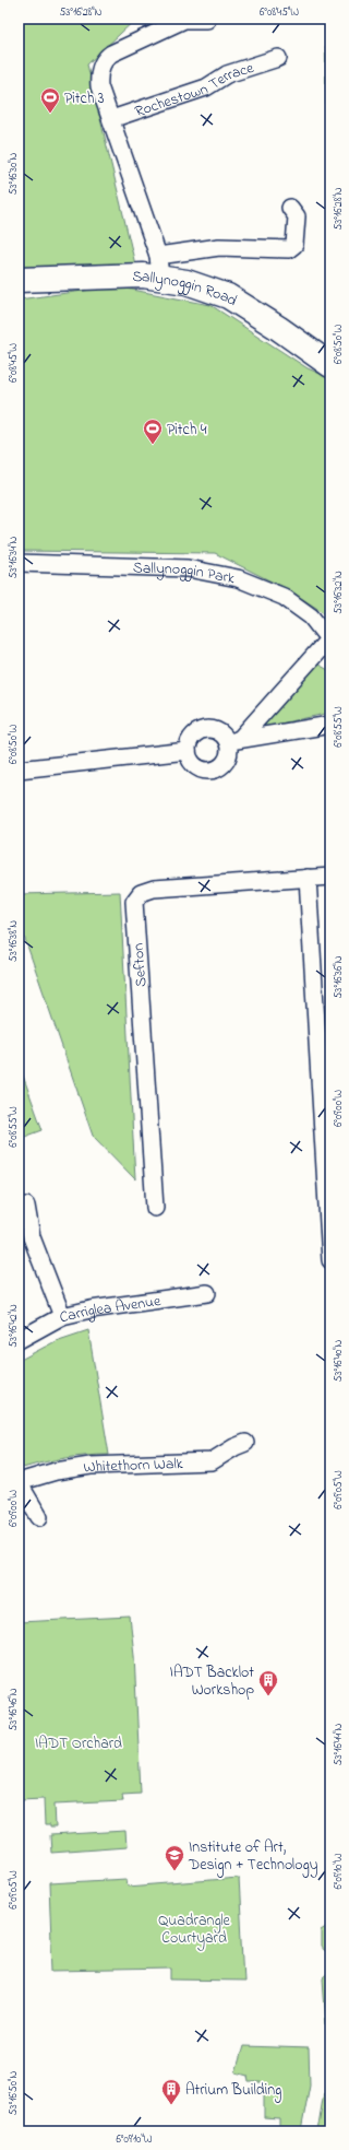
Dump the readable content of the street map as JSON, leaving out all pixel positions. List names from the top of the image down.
{
  "streets": {
    "street": [
      "Rochestown Terrace",
      "Sallynoggin Road",
      "Sallynoggin Park",
      "Sefton",
      "Carriglea Avenue",
      "Whitethorn Walk"
    ]
  },
  "parks": ["IADT Orchard", "Quadrangle Courtyard"],
  "places": {
    "sports": ["Pitch 3", "Pitch 4"],
    "building": ["IADT Backlot Workshop", "Atrium Building"],
    "school or university": ["Institute of Art, Design + Technology"]
  },
  "coordinates": [
    "53°16'28\"N",
    "6°08'45\"W",
    "53°16'30\"N",
    "6°08'50\"W",
    "53°16'34\"N",
    "53°16'32\"N",
    "6°08'55\"W",
    "53°16'38\"N",
    "53°16'36\"N",
    "6°09'00\"W",
    "53°16'42\"N",
    "53°16'40\"N",
    "6°09'05\"W",
    "53°16'46\"N",
    "53°16'44\"N",
    "6°09'10\"W",
    "53°16'50\"N"
  ]
}
